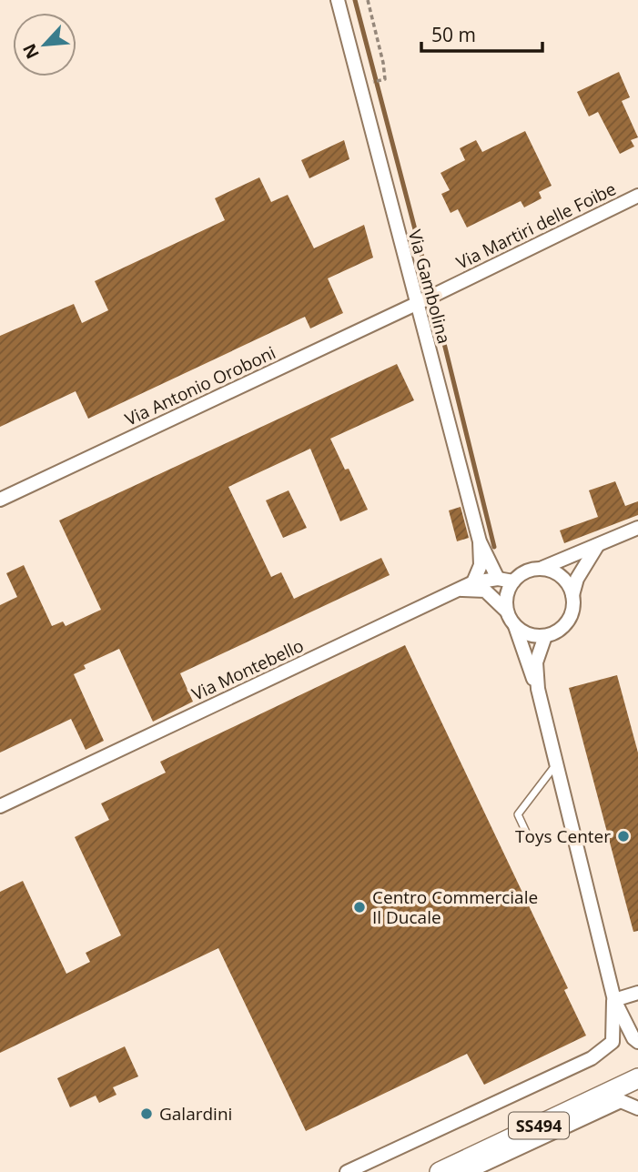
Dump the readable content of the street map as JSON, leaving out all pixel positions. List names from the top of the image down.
{
  "streets": {
    "main road": ["SS494"],
    "street": [
      "Via Martiri delle Foibe",
      "Via Gambolina",
      "Via Antonio Oroboni",
      "Via Montebello"
    ]
  },
  "crossings": [
    ["Via Martiri delle Foibe", "Via Gambolina"],
    ["Via Martiri delle Foibe", "Via Antonio Oroboni"],
    ["Via Gambolina", "Via Antonio Oroboni"],
    ["Via Gambolina", "Via Montebello"]
  ],
  "places": ["Toys Center", "Centro Commerciale Il Ducale", "Galardini"],
  "scale_bar": "50 m",
  "north": "bottom left"
}
